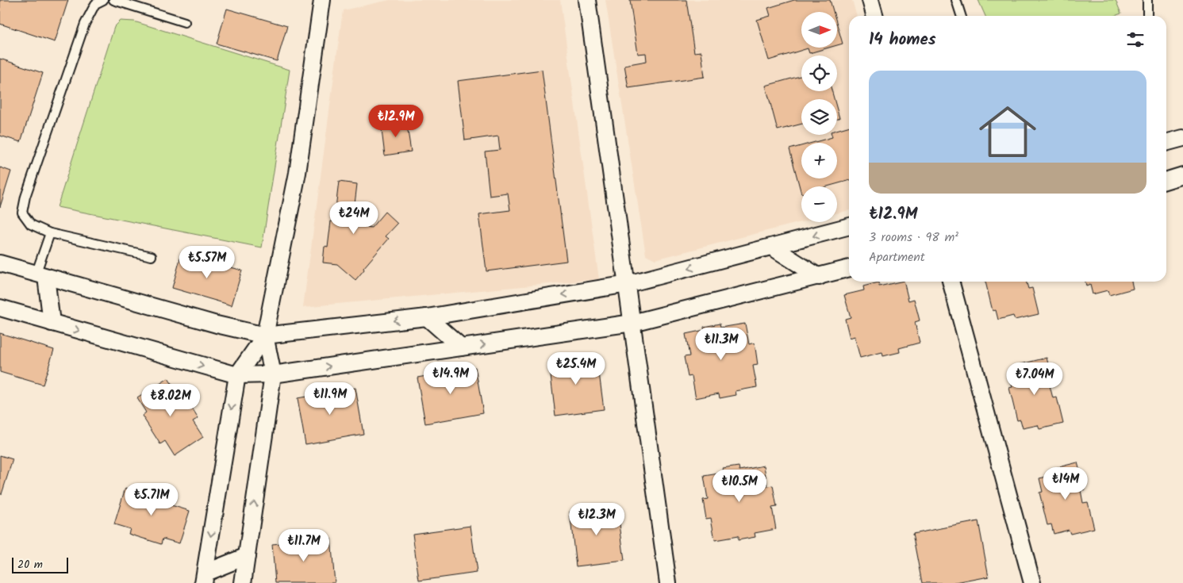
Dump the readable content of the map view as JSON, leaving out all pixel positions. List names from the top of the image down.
{
  "scale_bar": "20 m",
  "north": "right",
  "page": {
    "map_buttons": ["+", "−"],
    "heading": "14 homes",
    "list": [
      {
        "name": "₺12.9M",
        "note": "3 rooms · 98 m² · Apartment"
      }
    ],
    "price": [
      "₺12.9M",
      "₺24M",
      "₺5.57M",
      "₺11.3M",
      "₺25.4M",
      "₺14.9M",
      "₺7.04M",
      "₺11.9M",
      "₺8.02M",
      "₺14M",
      "₺10.5M",
      "₺5.71M",
      "₺12.3M",
      "₺11.7M"
    ],
    "scale": "20 m"
  }
}
